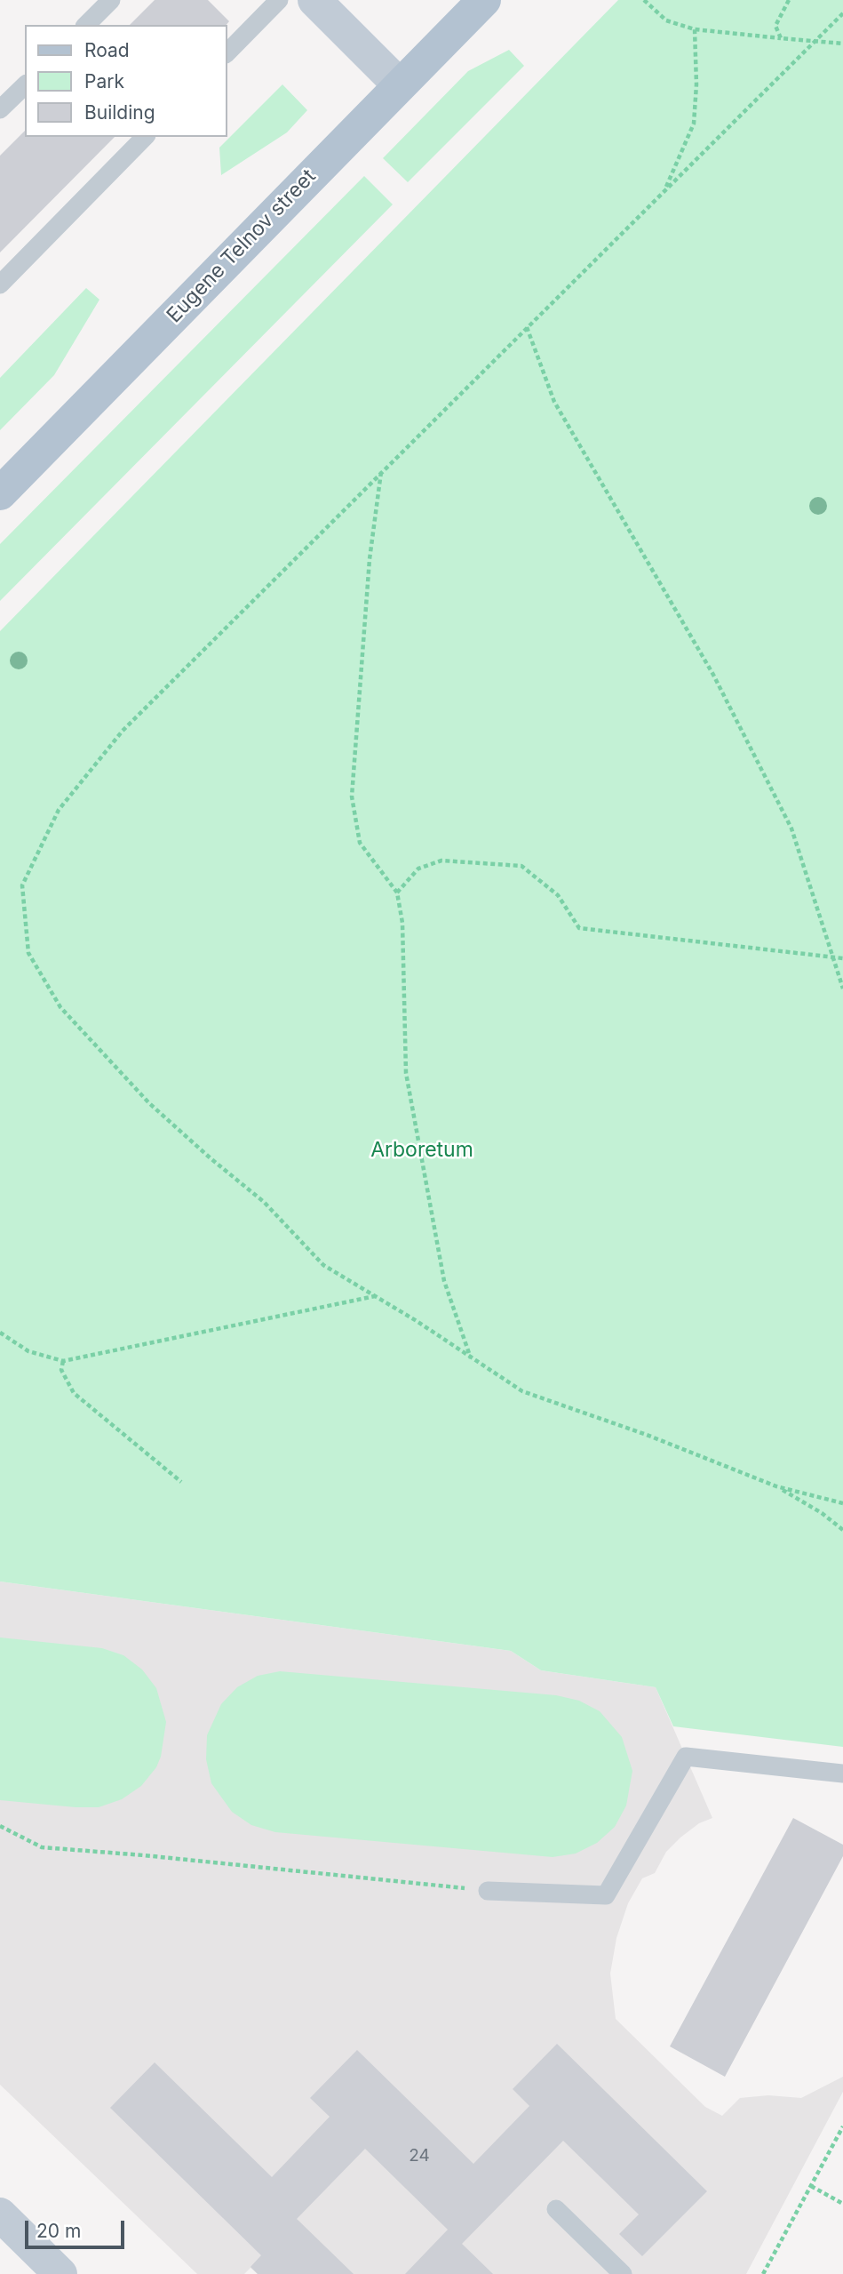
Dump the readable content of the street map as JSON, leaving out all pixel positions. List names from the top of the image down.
{
  "streets": {
    "main road": ["Eugene Telnov street"]
  },
  "parks": ["Arboretum"],
  "house_numbers": ["24"],
  "legend": ["Road", "Park", "Building"],
  "scale_bar": "20 m"
}
